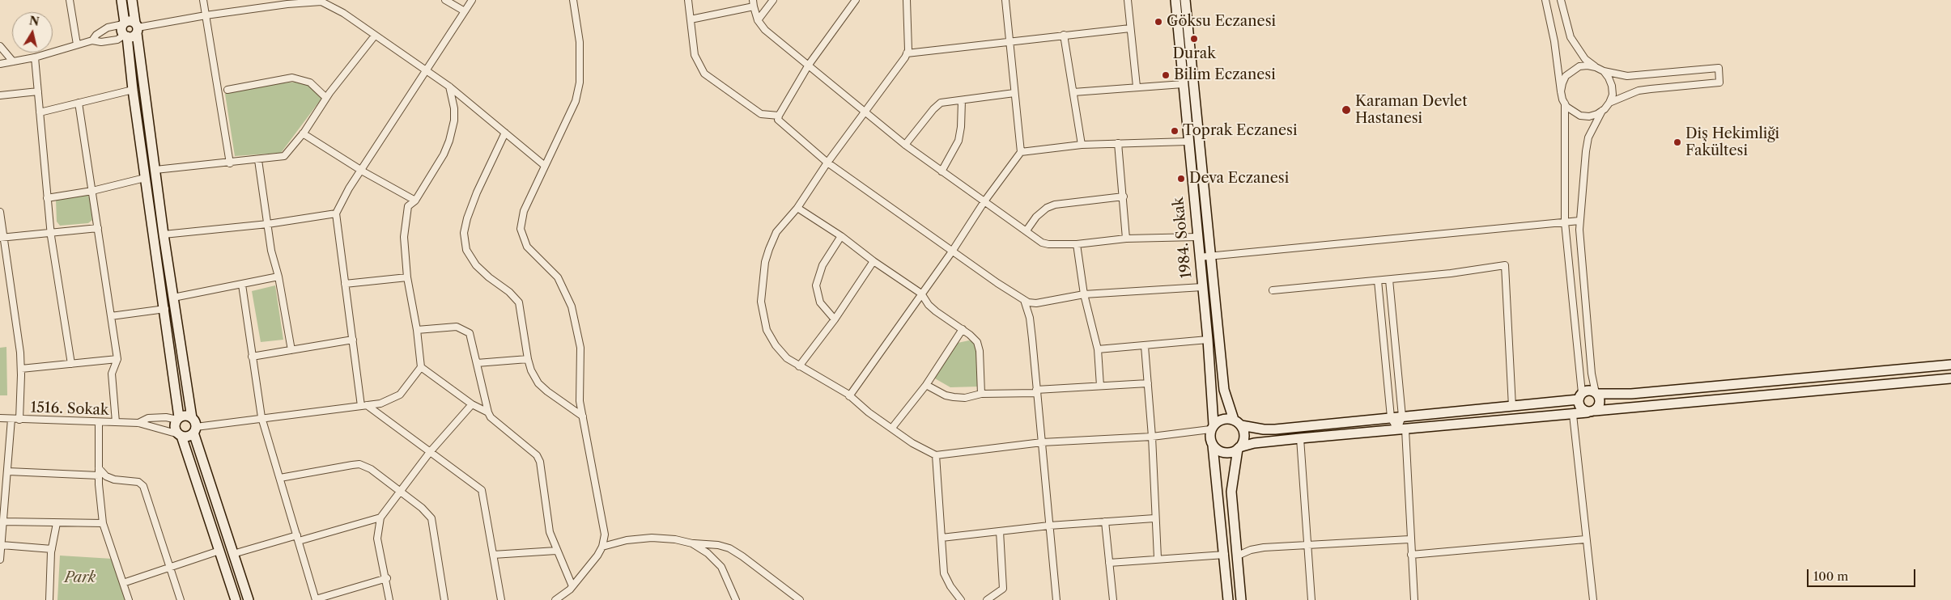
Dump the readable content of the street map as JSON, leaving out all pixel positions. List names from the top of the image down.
{
  "streets": {
    "street": ["1984. Sokak", "1516. Sokak"]
  },
  "parks": ["Park"],
  "places": [
    "Göksu Eczanesi",
    "Durak",
    "Bilim Eczanesi",
    "Karaman Devlet Hastanesi",
    "Toprak Eczanesi",
    "Diş Hekimliği Fakültesi",
    "Deva Eczanesi"
  ],
  "scale_bar": "100 m",
  "north": "top"
}
